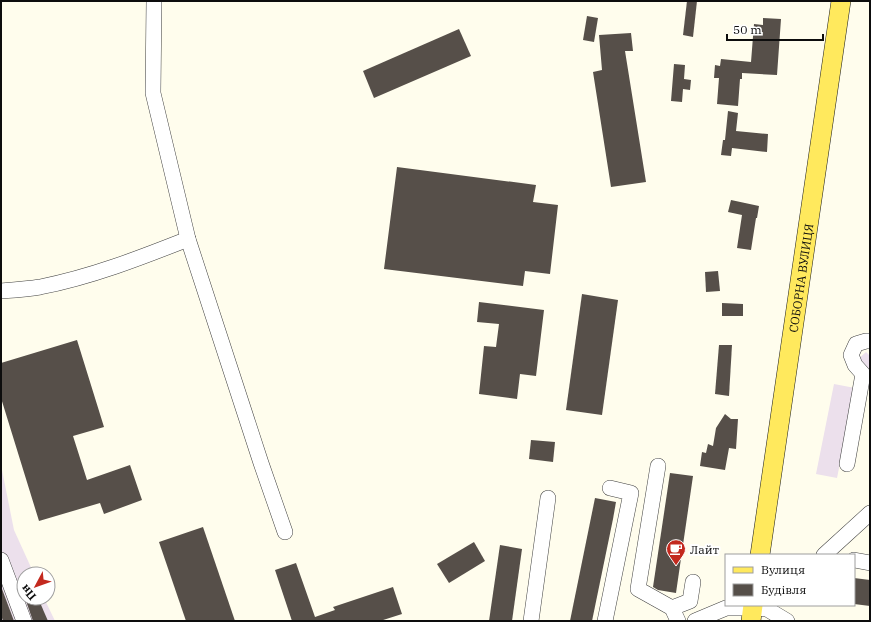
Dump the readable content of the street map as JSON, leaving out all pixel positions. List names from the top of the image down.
{
  "streets": {
    "main road": ["СОБОРНА ВУЛИЦЯ"]
  },
  "places": {
    "cafe": ["Лайт"]
  },
  "legend": ["Вулиця", "Будівля"],
  "scale_bar": "50 m",
  "north": "bottom left"
}
